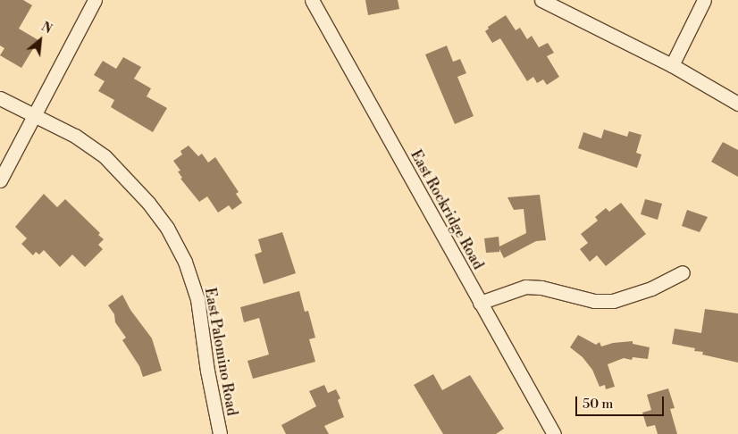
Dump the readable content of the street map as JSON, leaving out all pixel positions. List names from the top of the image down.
{
  "streets": {
    "street": ["East Rockridge Road", "East Palomino Road"]
  },
  "scale_bar": "50 m",
  "north": "top right"
}
